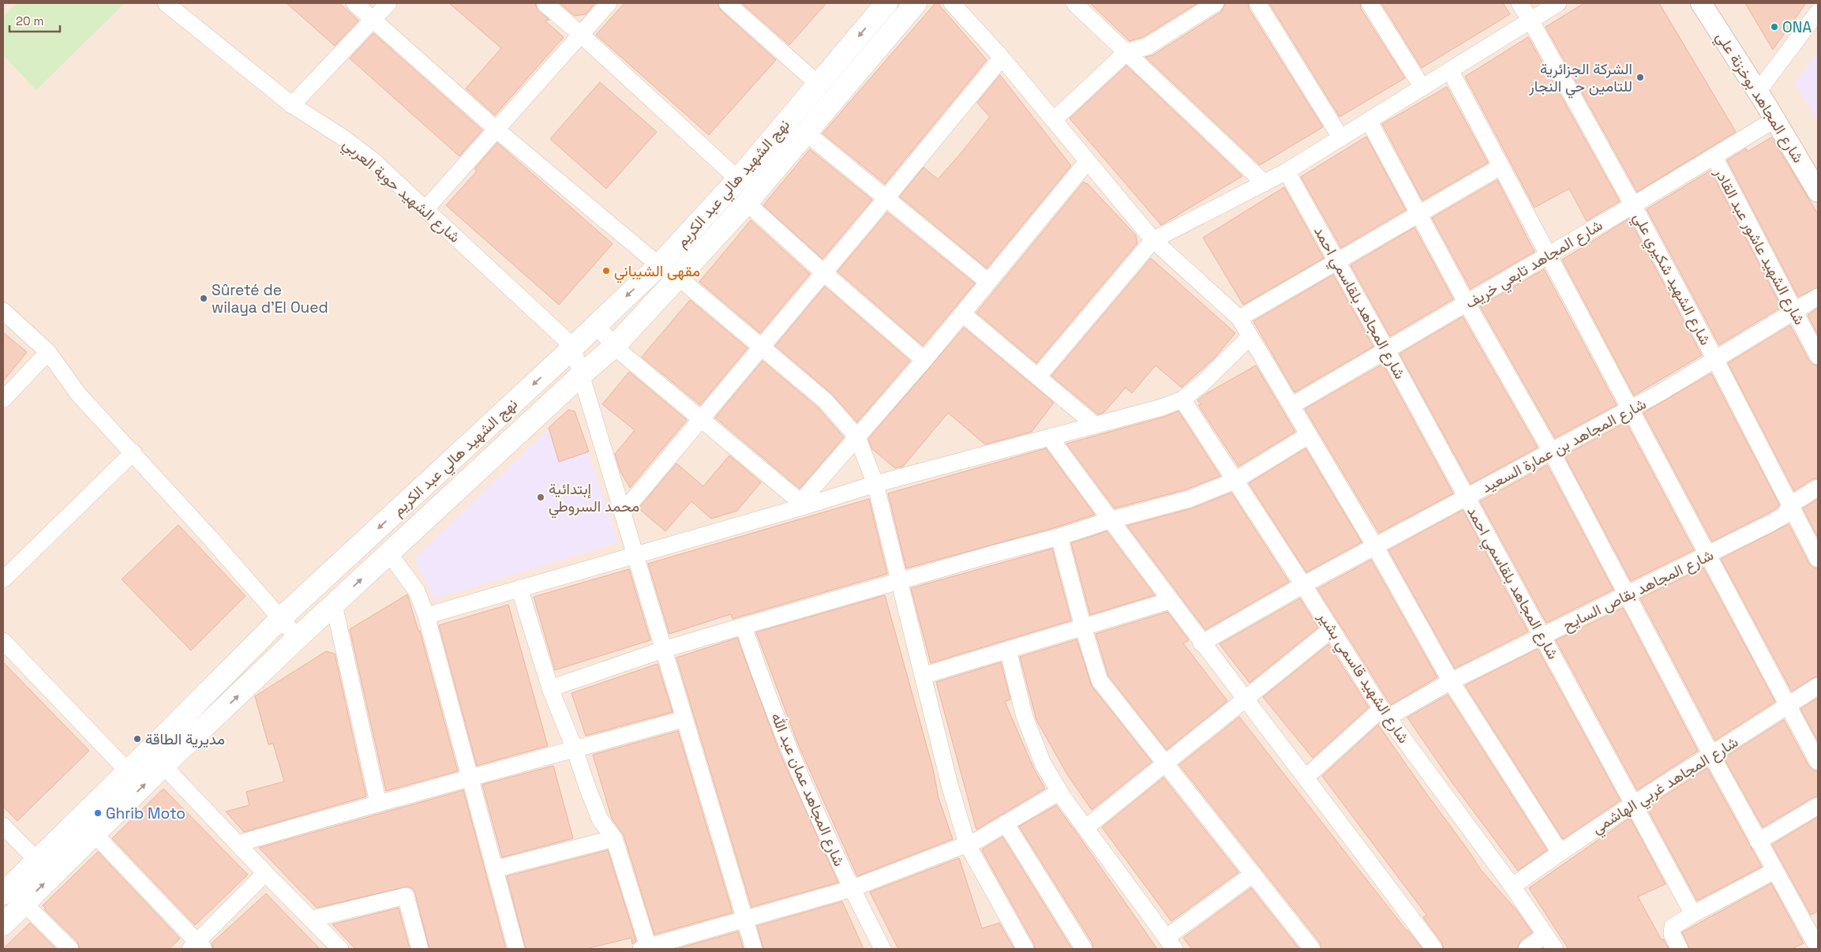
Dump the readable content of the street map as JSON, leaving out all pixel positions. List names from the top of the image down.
{
  "streets": {
    "main road": ["نهج الشهيد هالي عبد الكريم"],
    "street": [
      "شارع المجاهد بوخزنة علي",
      "شارع الشهيد حوبة العربي",
      "شارع الشهيد عاشور عبد القادر",
      "شارع المجاهد تابعي خريف",
      "شارع الشهيد شكيري علي",
      "شارع المجاهد بلقاسمي احمد",
      "شارع المجاهد بن عمارة السعيد",
      "شارع المجاهد بقاص السايح",
      "شارع الشهيد قاسمي بشير",
      "شارع المجاهد غربي الهاشمي",
      "شارع المجاهد عمان عبد الله"
    ]
  },
  "crossings": [
    ["شارع المجاهد بوخزنة علي", "شارع المجاهد تابعي خريف"],
    ["نهج الشهيد هالي عبد الكريم", "شارع الشهيد حوبة العربي"],
    ["شارع الشهيد عاشور عبد القادر", "شارع المجاهد تابعي خريف"],
    ["شارع الشهيد عاشور عبد القادر", "شارع المجاهد بن عمارة السعيد"],
    ["شارع المجاهد تابعي خريف", "شارع الشهيد شكيري علي"],
    ["شارع المجاهد تابعي خريف", "شارع المجاهد بلقاسمي احمد"],
    ["شارع الشهيد شكيري علي", "شارع المجاهد بن عمارة السعيد"],
    ["شارع الشهيد شكيري علي", "شارع المجاهد بقاص السايح"],
    ["شارع المجاهد بلقاسمي احمد", "شارع المجاهد بن عمارة السعيد"],
    ["شارع المجاهد بلقاسمي احمد", "شارع المجاهد بقاص السايح"],
    ["شارع المجاهد بلقاسمي احمد", "شارع المجاهد غربي الهاشمي"],
    ["شارع المجاهد بن عمارة السعيد", "شارع الشهيد قاسمي بشير"],
    ["شارع المجاهد بقاص السايح", "شارع الشهيد قاسمي بشير"],
    ["شارع الشهيد قاسمي بشير", "شارع المجاهد غربي الهاشمي"]
  ],
  "places": [
    "ONA",
    "الشركة الجزائرية للتامين حي النجار",
    "مقهى الشيباني",
    "Sûreté de wilaya d'El Oued",
    "إبتدائية محمد السروطي",
    "مديرية الطاقة",
    "Ghrib Moto"
  ],
  "scale_bar": "20 m"
}
